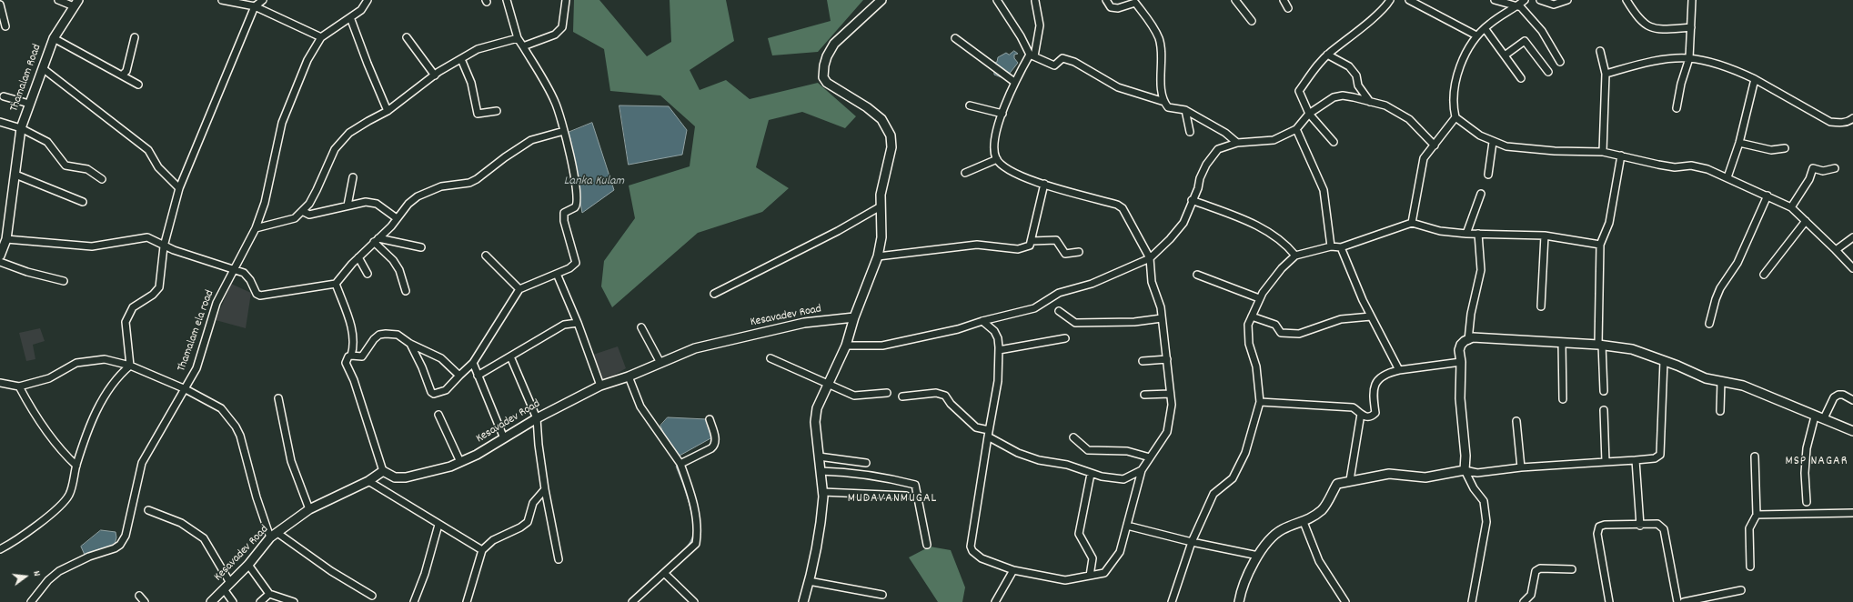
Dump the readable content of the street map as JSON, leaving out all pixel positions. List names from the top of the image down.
{
  "streets": {
    "street": ["Thamalam Road", "Kesavadev Road", "Thamalam ela road"]
  },
  "districts": ["MSP NAGAR", "MUDAVANMUGAL"],
  "water": ["Lanka Kulam"],
  "north": "right"
}
